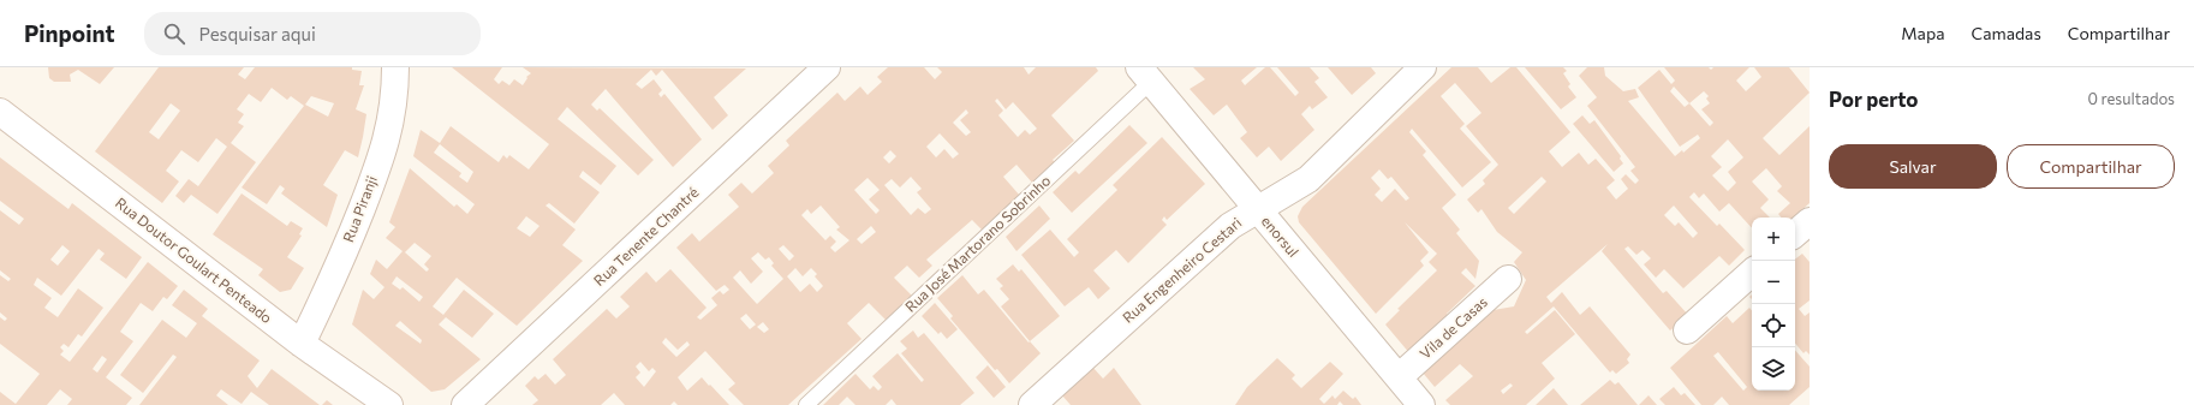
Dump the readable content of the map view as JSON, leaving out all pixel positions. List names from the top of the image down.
{
  "streets": {
    "street": [
      "Rua Piranji",
      "Rua Tenente Chantré",
      "enorsul",
      "Rua Doutor Goulart Penteado",
      "Rua Engenheiro Cestari",
      "Vila de Casas"
    ],
    "lane": ["Rua José Martorano Sobrinho"]
  },
  "crossings": [
    ["Rua Piranji", "Rua Doutor Goulart Penteado"],
    ["enorsul", "Rua José Martorano Sobrinho"],
    ["enorsul", "Rua Engenheiro Cestari"],
    ["enorsul", "Vila de Casas"]
  ],
  "page": {
    "header": "Pinpoint",
    "search": "Pesquisar aqui",
    "nav": ["Mapa", "Camadas", "Compartilhar"],
    "heading": ["Por perto", "0 resultados"],
    "buttons": ["Salvar", "Compartilhar"],
    "map_buttons": ["+", "−"]
  }
}
